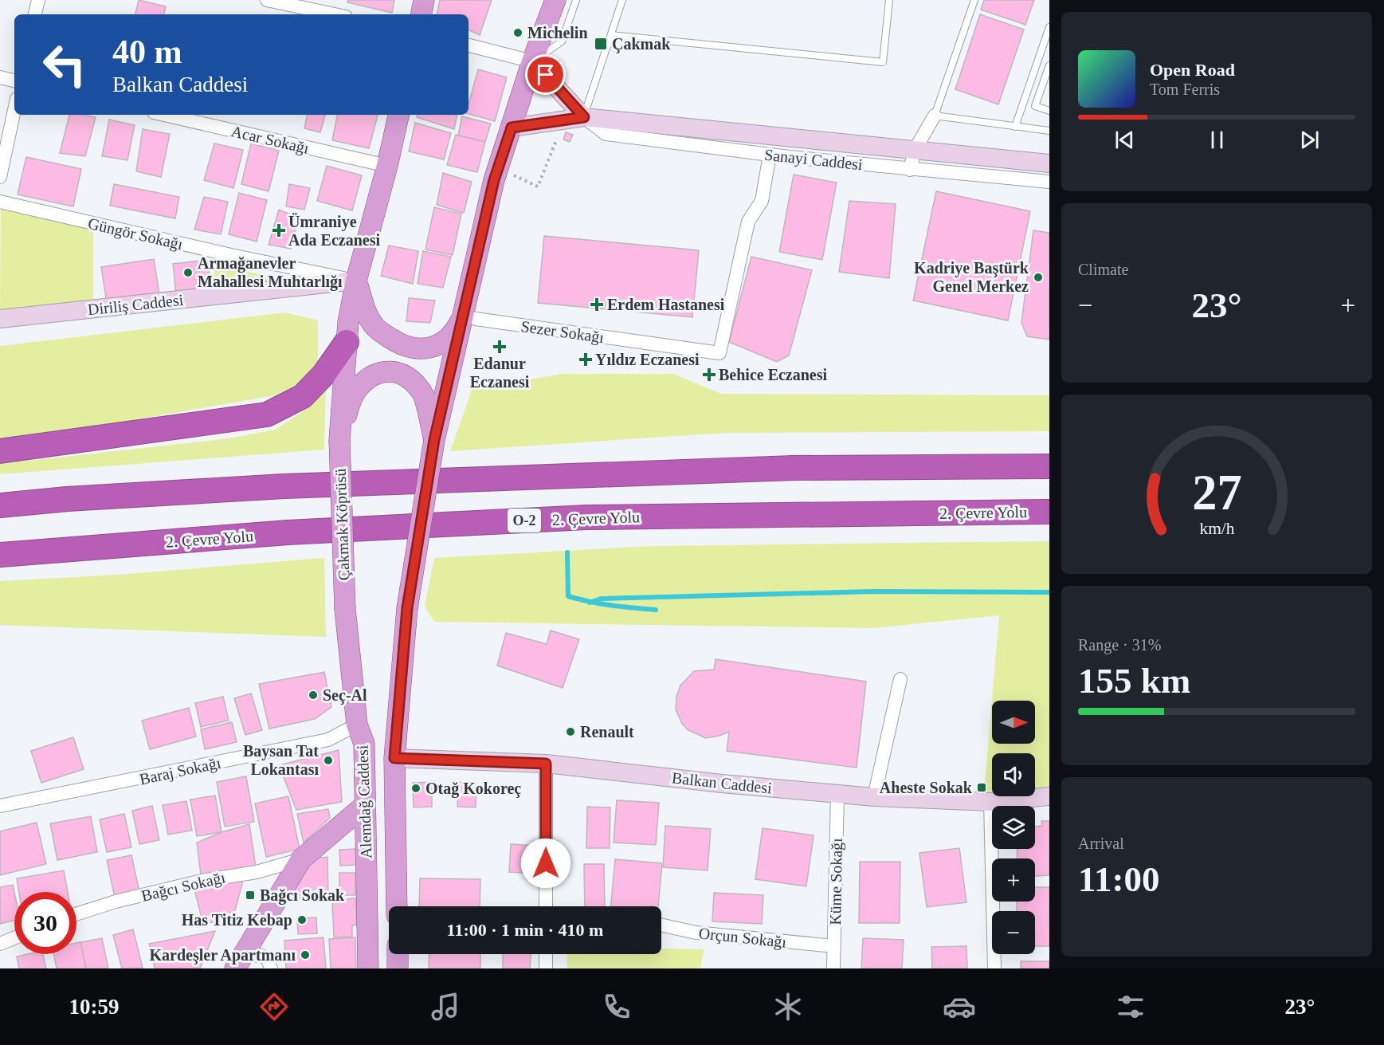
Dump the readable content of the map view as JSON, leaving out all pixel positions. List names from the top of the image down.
{
  "streets": {
    "highway": ["2. Çevre Yolu", "O-2"],
    "main road": ["Çakmak Köprüsü", "Alemdağ Caddesi"],
    "street": [
      "Acar Sokağı",
      "Sanayi Caddesi",
      "Güngör Sokağı",
      "Diriliş Caddesi",
      "Sezer Sokağı",
      "Baraj Sokağı",
      "Balkan Caddesi",
      "Küme Sokağı",
      "Bağcı Sokağı",
      "Orçun Sokağı"
    ]
  },
  "crossings": [
    ["Sanayi Caddesi", "Sezer Sokağı"],
    ["Güngör Sokağı", "Diriliş Caddesi"],
    ["Çakmak Köprüsü", "Alemdağ Caddesi"],
    ["Baraj Sokağı", "Alemdağ Caddesi"],
    ["Balkan Caddesi", "Alemdağ Caddesi"],
    ["Balkan Caddesi", "Küme Sokağı"],
    ["Küme Sokağı", "Orçun Sokağı"]
  ],
  "places": {
    "other": [
      "Michelin",
      "Armağanevler Mahallesi Muhtarlığı",
      "Kadriye Baştürk Genel Merkez",
      "Seç-Al",
      "Renault",
      "Baysan Tat Lokantası",
      "Otağ Kokoreç",
      "Has Titiz Kebap",
      "Kardeşler Apartmanı"
    ],
    "transit": ["Çakmak", "Aheste Sokak", "Bağcı Sokak"],
    "health": [
      "Ümraniye Ada Eczanesi",
      "Erdem Hastanesi",
      "Edanur Eczanesi",
      "Yıldız Eczanesi",
      "Behice Eczanesi"
    ]
  },
  "north": "right",
  "page": {
    "turn": ["40 m", "Balkan Caddesi"],
    "song": ["Open Road", "Tom Ferris"],
    "tile": [
      "Climate",
      ["Range · 31%", "155 km"],
      ["Arrival", "11:00"]
    ],
    "heat": ["−", "23°", "+"],
    "map_buttons": ["+", "−"],
    "limit": "30",
    "trip": "11:00 · 1 min · 410 m",
    "tabs": ["10:59", "23°"],
    "gauge": ["27", "km/h"]
  }
}
